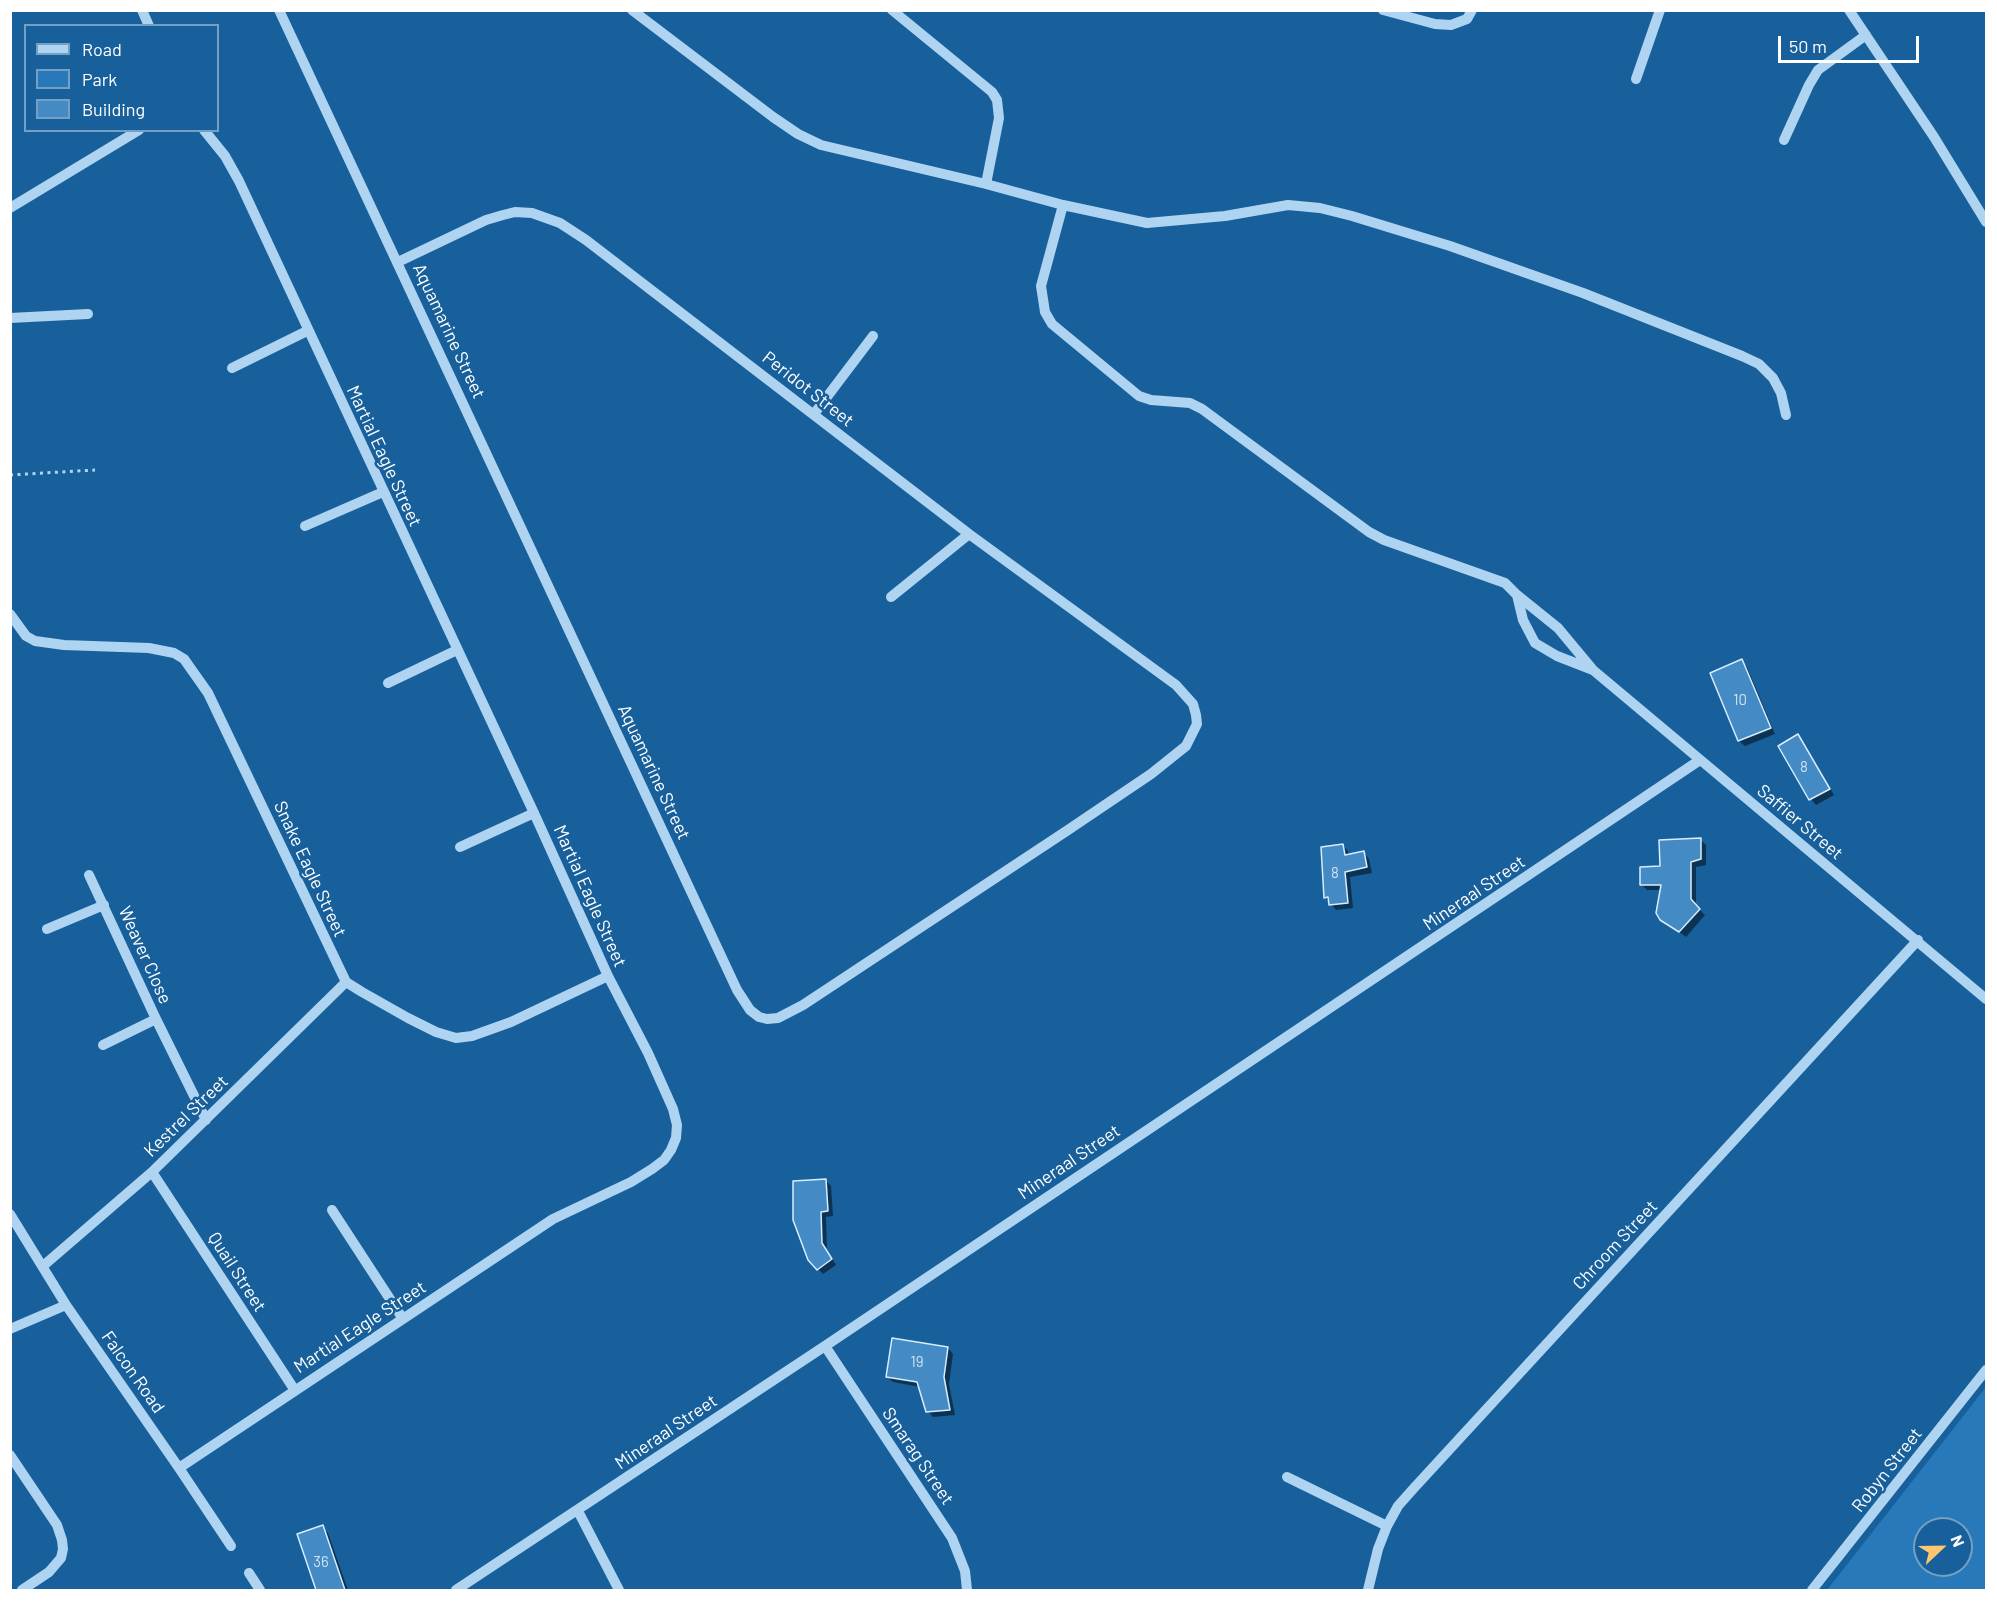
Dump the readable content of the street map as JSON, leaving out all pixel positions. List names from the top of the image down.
{
  "streets": {
    "street": [
      "Aquamarine Street",
      "Peridot Street",
      "Martial Eagle Street",
      "Saffier Street",
      "Snake Eagle Street",
      "Mineraal Street",
      "Weaver Close",
      "Kestrel Street",
      "Chroom Street",
      "Quail Street",
      "Falcon Road",
      "Smarag Street",
      "Robyn Street"
    ]
  },
  "crossings": [
    ["Aquamarine Street", "Peridot Street"],
    ["Martial Eagle Street", "Quail Street"],
    ["Martial Eagle Street", "Falcon Road"],
    ["Saffier Street", "Mineraal Street"],
    ["Saffier Street", "Chroom Street"],
    ["Snake Eagle Street", "Kestrel Street"],
    ["Mineraal Street", "Smarag Street"],
    ["Weaver Close", "Kestrel Street"],
    ["Kestrel Street", "Quail Street"],
    ["Kestrel Street", "Falcon Road"]
  ],
  "house_numbers": [
    "10",
    "8",
    "8",
    "19",
    "36"
  ],
  "legend": ["Road", "Park", "Building"],
  "scale_bar": "50 m",
  "north": "right"
}
